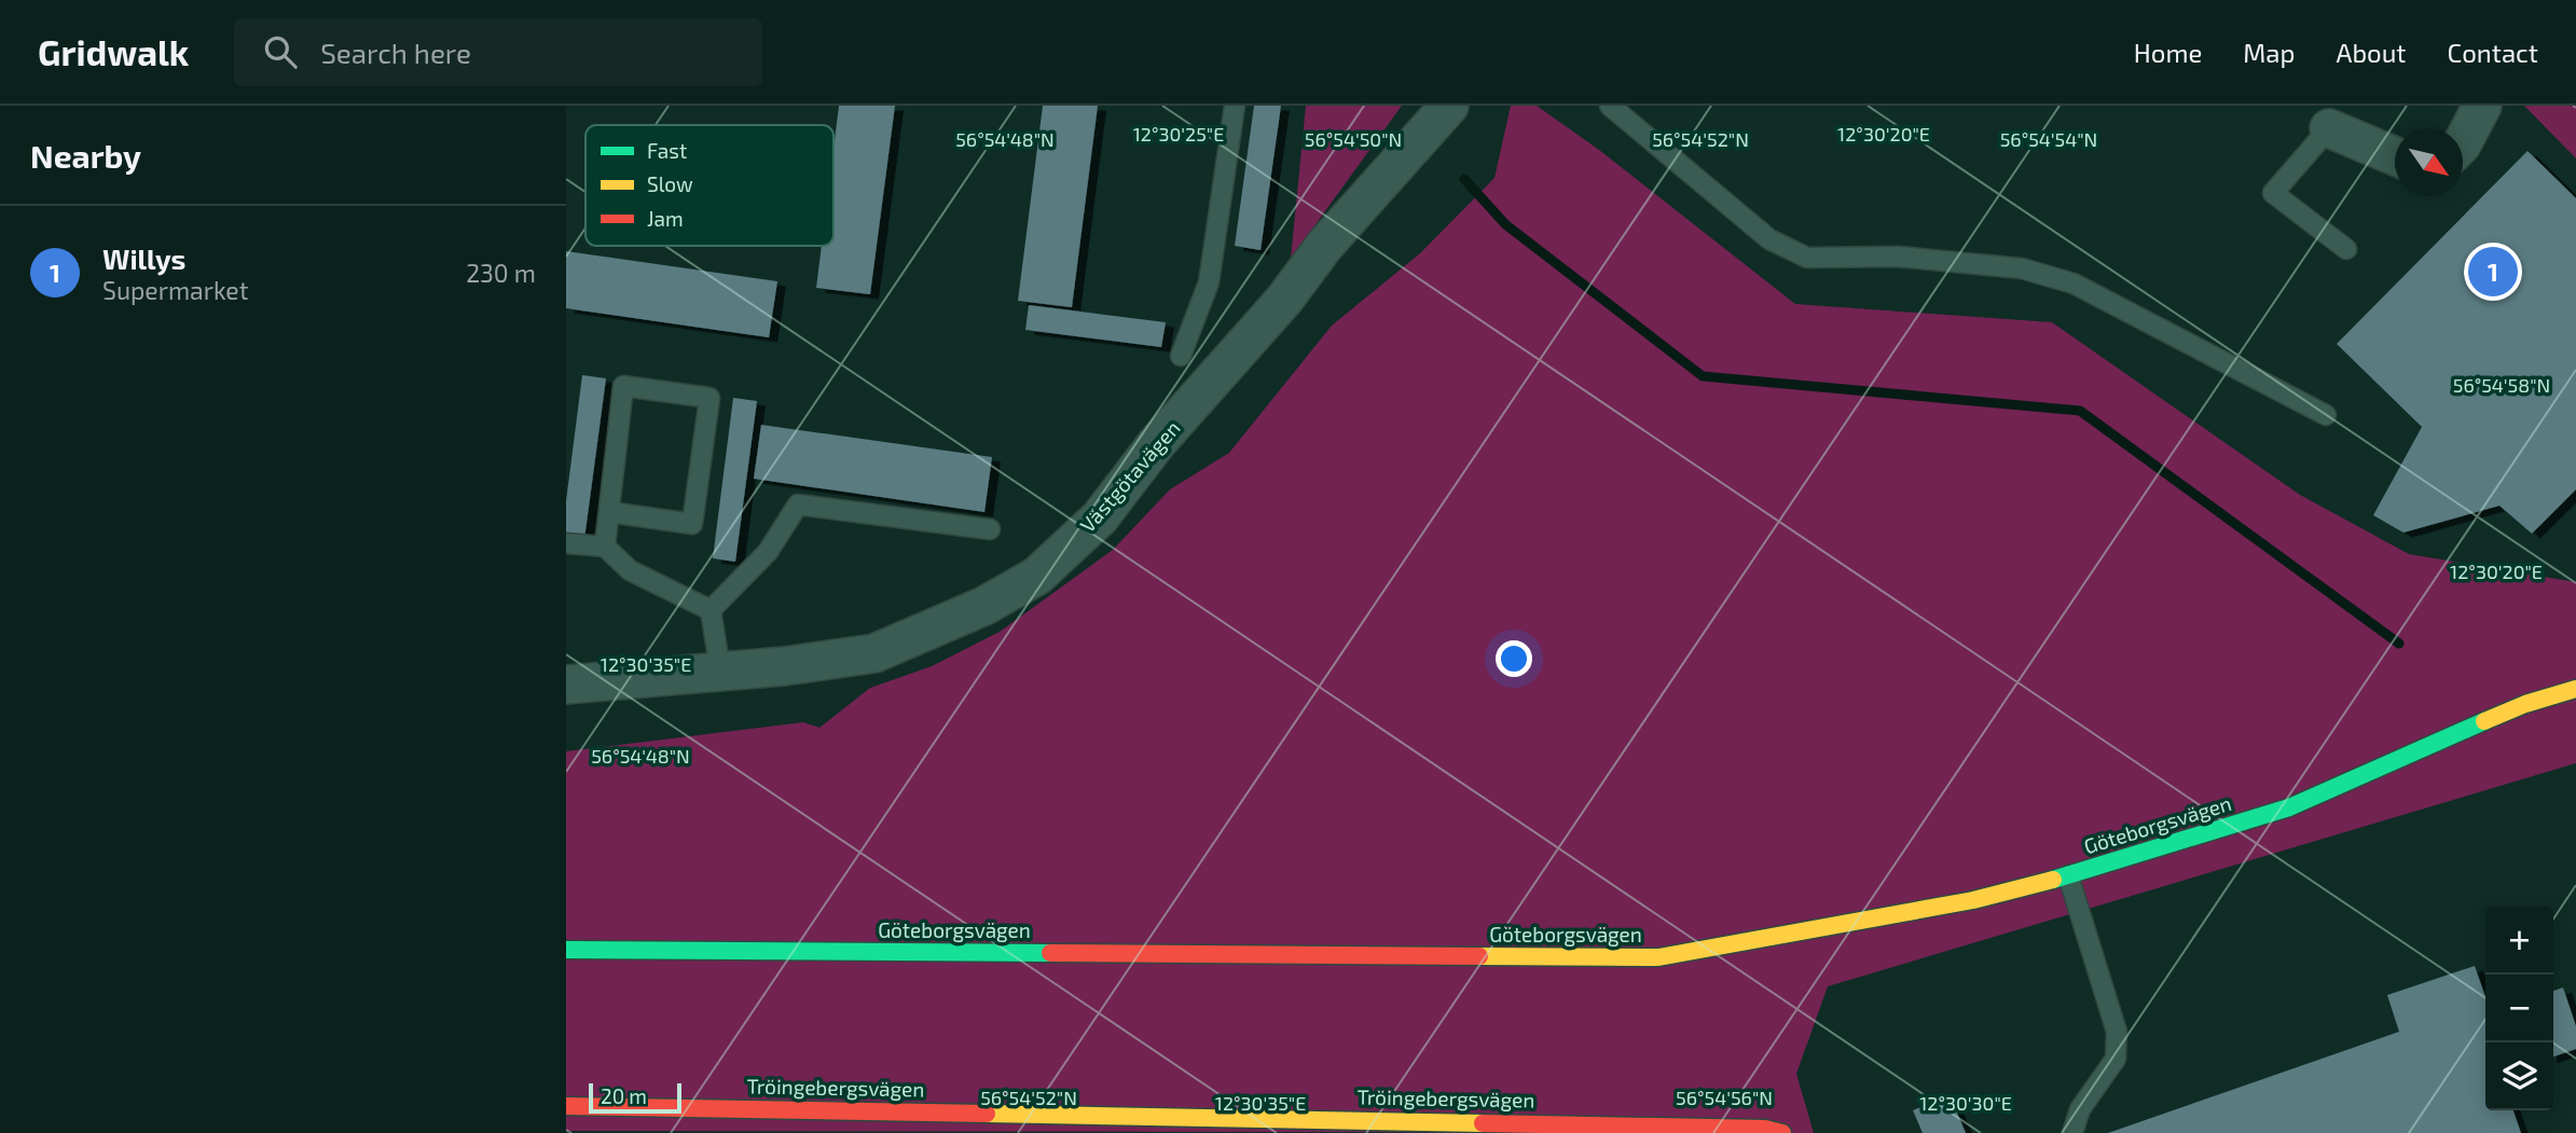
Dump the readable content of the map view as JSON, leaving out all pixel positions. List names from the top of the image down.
{
  "streets": {
    "main road": ["Göteborgsvägen", "Tröingebergsvägen"],
    "street": ["Västgötavägen"]
  },
  "legend": ["Fast", "Slow", "Jam"],
  "scale_bar": "20 m",
  "north": "bottom right",
  "page": {
    "header": "Gridwalk",
    "search": "Search here",
    "nav": [
      "Home",
      "Map",
      "About",
      "Contact"
    ],
    "heading": "Nearby",
    "list": [
      {
        "mark": "1",
        "name": "Willys",
        "note": "Supermarket",
        "value": "230 m"
      }
    ],
    "pins": "1",
    "map_buttons": ["+", "−"],
    "scale": "20 m"
  },
  "coordinates": [
    "12°30'25\"E",
    "12°30'20\"E",
    "56°54'48\"N",
    "56°54'50\"N",
    "56°54'52\"N",
    "56°54'54\"N",
    "56°54'58\"N",
    "12°30'35\"E",
    "56°54'56\"N",
    "12°30'30\"E"
  ]
}
